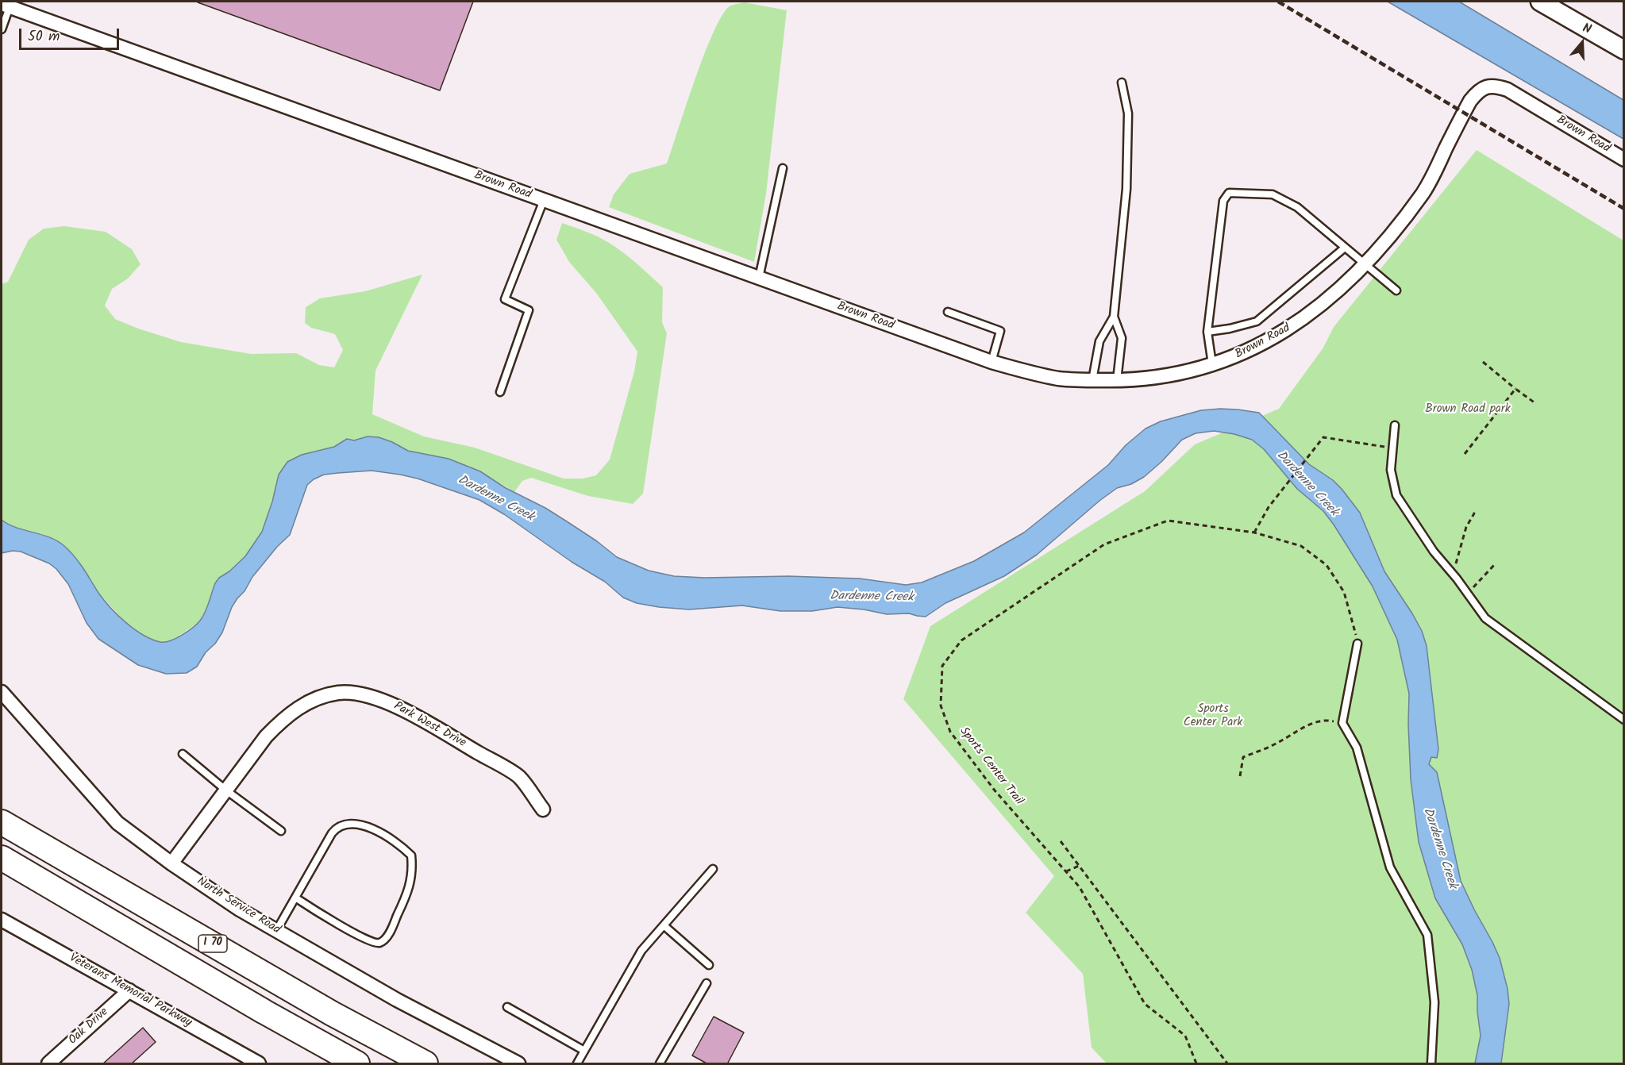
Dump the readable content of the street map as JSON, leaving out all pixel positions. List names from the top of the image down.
{
  "streets": {
    "highway": ["I 70"],
    "street": [
      "Brown Road",
      "Park West Drive",
      "North Service Road",
      "Veterans Memorial Parkway",
      "Oak Drive"
    ],
    "path": ["Sports Center Trail"]
  },
  "crossings": [
    ["Park West Drive", "North Service Road"],
    ["Veterans Memorial Parkway", "Oak Drive"]
  ],
  "water": ["Dardenne Creek"],
  "parks": ["Brown Road park", "Sports Center Park"],
  "scale_bar": "50 m",
  "north": "top"
}
